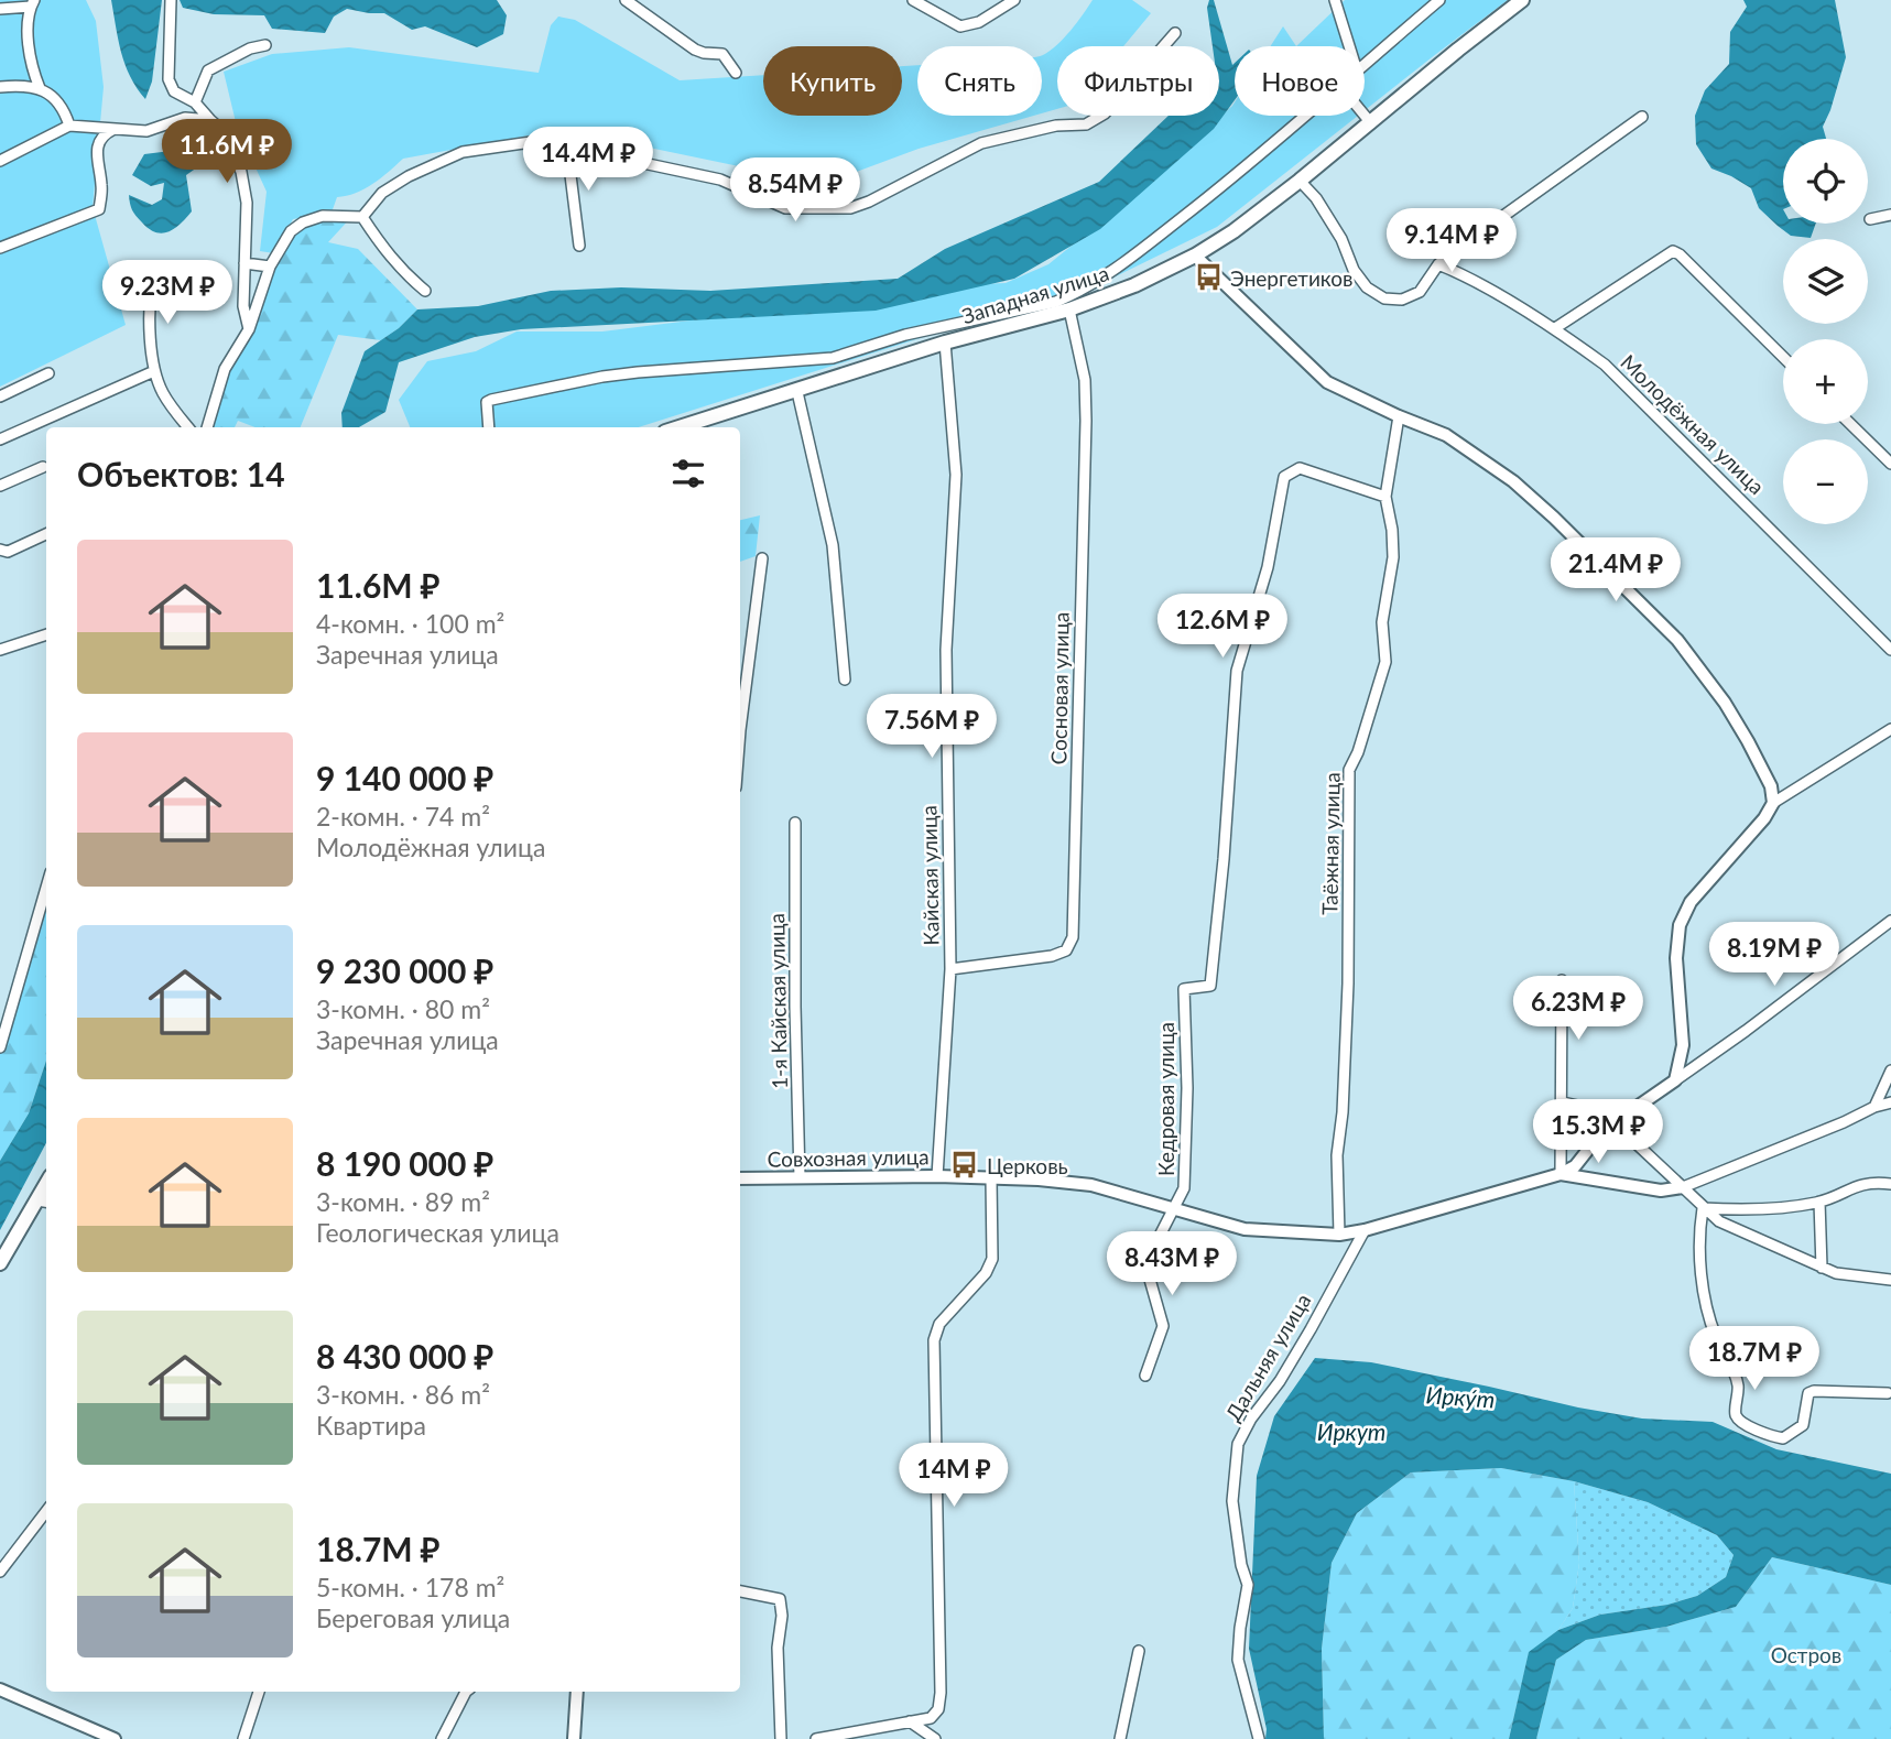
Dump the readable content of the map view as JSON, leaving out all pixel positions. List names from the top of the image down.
{
  "streets": {
    "main road": ["Западная улица"],
    "street": [
      "Молодёжная улица",
      "Сосновая улица",
      "Таёжная улица",
      "Кайская улица",
      "1-я Кайская улица",
      "Кедровая улица",
      "Совхозная улица",
      "Дальняя улица"
    ]
  },
  "crossings": [
    ["Западная улица", "Сосновая улица"],
    ["Западная улица", "Кайская улица"],
    ["Сосновая улица", "Кайская улица"],
    ["Таёжная улица", "Кедровая улица"],
    ["Таёжная улица", "Совхозная улица"],
    ["Кайская улица", "Совхозная улица"],
    ["1-я Кайская улица", "Совхозная улица"],
    ["Кедровая улица", "Совхозная улица"],
    ["Совхозная улица", "Дальняя улица"]
  ],
  "water": ["Ирку́т", "Иркут"],
  "parks": ["Остров"],
  "places": {
    "bus stop": ["Энергетиков", "Церковь"]
  },
  "page": {
    "chip": [
      "Купить",
      "Снять",
      "Фильтры",
      "Новое"
    ],
    "price": [
      "11.6M ₽",
      "14.4M ₽",
      "8.54M ₽",
      "9.14M ₽",
      "9.23M ₽",
      "21.4M ₽",
      "12.6M ₽",
      "7.56M ₽",
      "8.19M ₽",
      "6.23M ₽",
      "15.3M ₽",
      "8.43M ₽",
      "18.7M ₽",
      "14M ₽"
    ],
    "map_buttons": ["+", "−"],
    "heading": "Объектов: 14",
    "list": [
      {
        "name": "11.6M ₽",
        "note": "4-комн. · 100 m² · Заречная улица"
      },
      {
        "name": "9 140 000 ₽",
        "note": "2-комн. · 74 m² · Молодёжная улица"
      },
      {
        "name": "9 230 000 ₽",
        "note": "3-комн. · 80 m² · Заречная улица"
      },
      {
        "name": "8 190 000 ₽",
        "note": "3-комн. · 89 m² · Геологическая улица"
      },
      {
        "name": "8 430 000 ₽",
        "note": "3-комн. · 86 m² · Квартира"
      },
      {
        "name": "18.7M ₽",
        "note": "5-комн. · 178 m² · Береговая улица"
      }
    ]
  }
}
